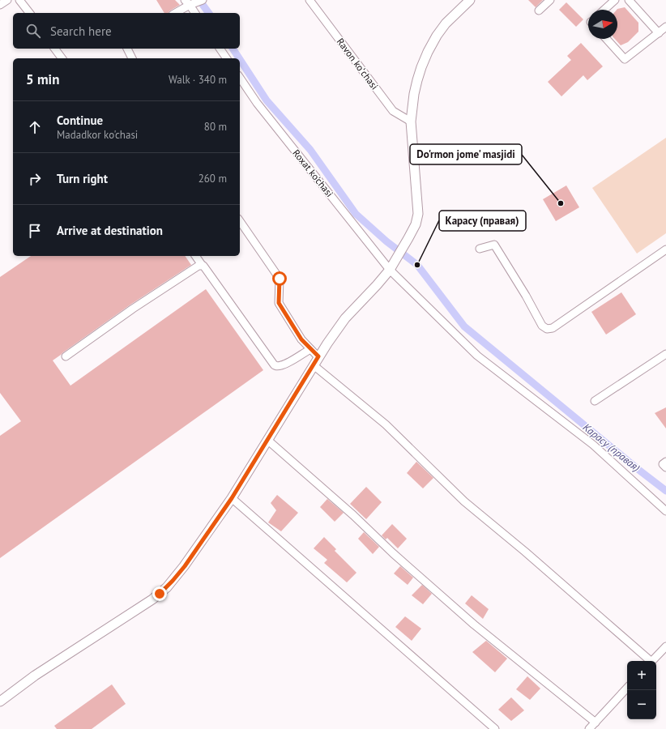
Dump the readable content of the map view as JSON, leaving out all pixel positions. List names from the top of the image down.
{
  "streets": {
    "street": ["Ravon koʻchasi", "Roxat ko'chasi"]
  },
  "water": ["Карасу (правая)"],
  "places": ["Do'rmon jome' masjidi", "Карасу (правая)"],
  "north": "right",
  "page": {
    "search": "Search here",
    "heading": ["5 min", "Walk · 340 m"],
    "list": [
      ["Continue", "Madadkor ko'chasi", "80 m"],
      ["Turn right", "260 m"],
      "Arrive at destination"
    ],
    "map_buttons": ["+", "−"]
  }
}
